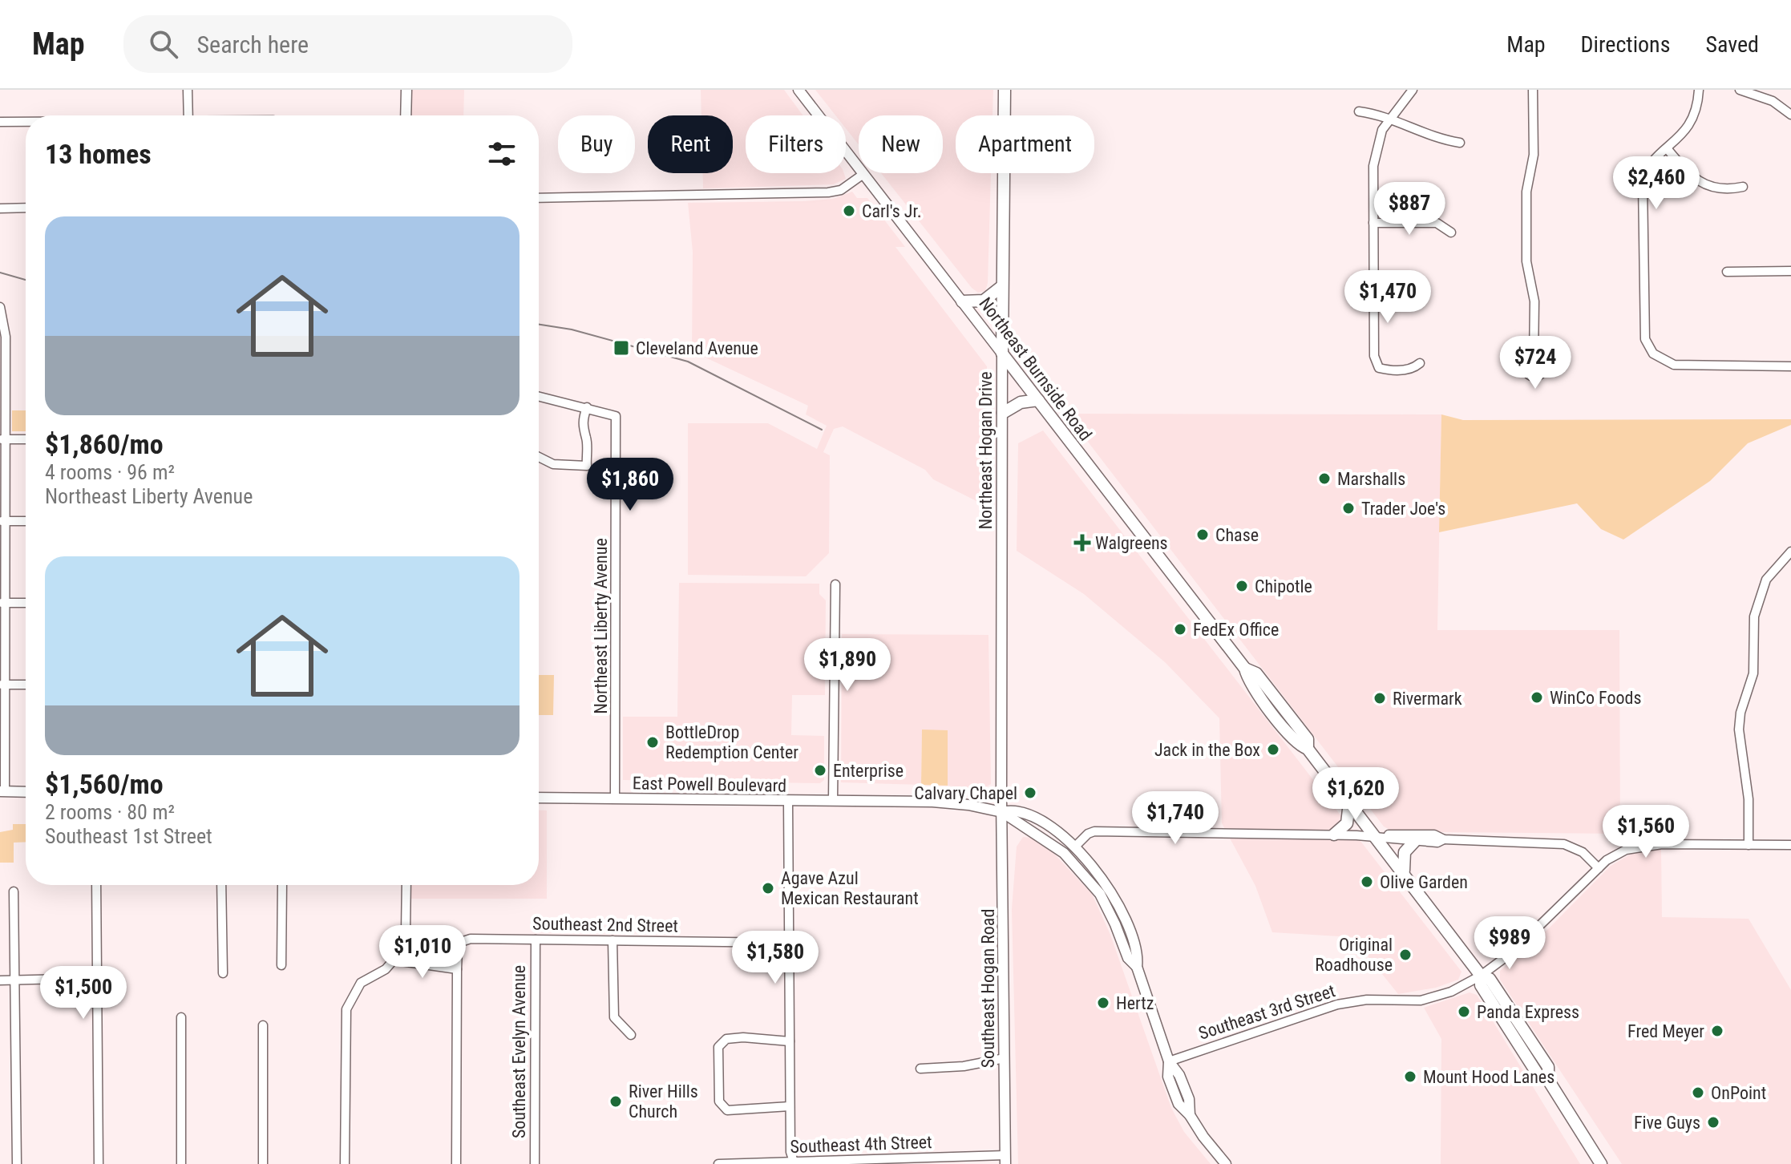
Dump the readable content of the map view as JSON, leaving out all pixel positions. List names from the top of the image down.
{
  "streets": {
    "highway": ["Northeast Burnside Road", "Northeast Hogan Drive"],
    "main road": ["East Powell Boulevard", "Southeast Hogan Road"],
    "street": [
      "Northeast Liberty Avenue",
      "Southeast 2nd Street",
      "Southeast 3rd Street",
      "Southeast Evelyn Avenue",
      "Southeast 4th Street"
    ]
  },
  "crossings": [
    ["Northeast Burnside Road", "Northeast Hogan Drive"],
    ["Northeast Burnside Road", "Southeast 3rd Street"],
    ["Northeast Hogan Drive", "East Powell Boulevard"],
    ["Northeast Hogan Drive", "Southeast Hogan Road"],
    ["Northeast Liberty Avenue", "East Powell Boulevard"],
    ["East Powell Boulevard", "Southeast Hogan Road"],
    ["East Powell Boulevard", "Southeast 3rd Street"],
    ["Southeast 2nd Street", "Southeast Evelyn Avenue"],
    ["Southeast Hogan Road", "Southeast 4th Street"]
  ],
  "places": {
    "other": [
      "Carl's Jr.",
      "Marshalls",
      "Trader Joe's",
      "Chase",
      "Chipotle",
      "FedEx Office",
      "WinCo Foods",
      "Rivermark",
      "BottleDrop Redemption Center",
      "Jack in the Box",
      "Enterprise",
      "Calvary Chapel",
      "Olive Garden",
      "Agave Azul Mexican Restaurant",
      "Original Roadhouse",
      "Hertz",
      "Panda Express",
      "Fred Meyer",
      "Mount Hood Lanes",
      "OnPoint",
      "River Hills Church",
      "Five Guys"
    ],
    "transit": ["Cleveland Avenue"],
    "health": ["Walgreens"]
  },
  "page": {
    "header": "Map",
    "search": "Search here",
    "nav": ["Map", "Directions", "Saved"],
    "chip": [
      "Buy",
      "Rent",
      "Filters",
      "New",
      "Apartment"
    ],
    "heading": "13 homes",
    "price": [
      "$2,460",
      "$887",
      "$1,470",
      "$724",
      "$1,860",
      "$1,890",
      "$1,620",
      "$1,740",
      "$1,560",
      "$989",
      "$1,010",
      "$1,580",
      "$1,500"
    ],
    "list": [
      {
        "name": "$1,860/mo",
        "note": "4 rooms · 96 m² · Northeast Liberty Avenue"
      },
      {
        "name": "$1,560/mo",
        "note": "2 rooms · 80 m² · Southeast 1st Street"
      }
    ]
  }
}
